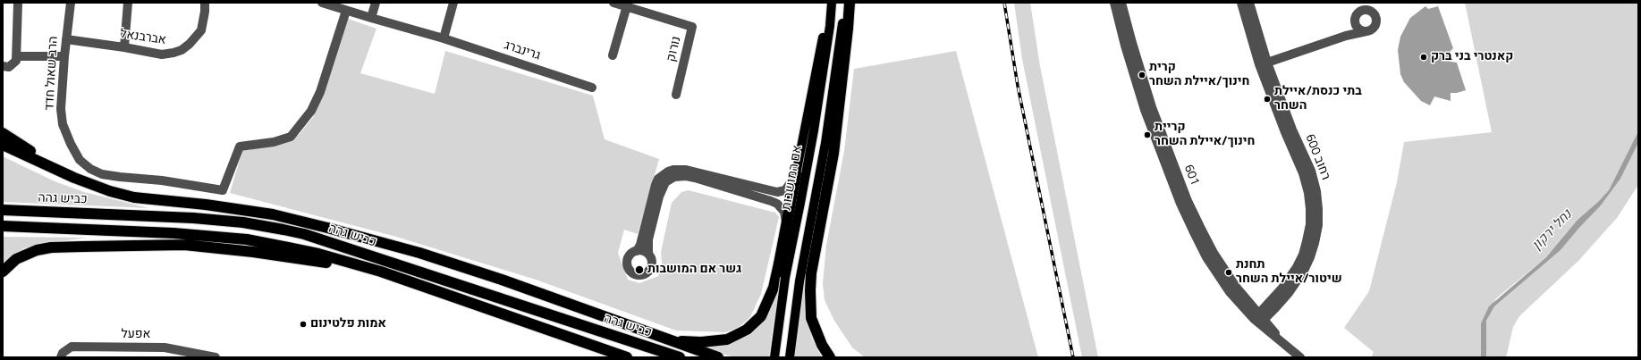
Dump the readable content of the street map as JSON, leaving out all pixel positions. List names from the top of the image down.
{
  "streets": {
    "highway": ["כביש גהה"],
    "main road": ["אם המושבות"],
    "street": [
      "אברבנאל",
      "נורוק",
      "גרינברג",
      "הרב שאול חדד",
      "רחוב 600",
      "601",
      "אפעל"
    ]
  },
  "crossings": [
    ["אברבנאל", "הרב שאול חדד"],
    ["גרינברג", "הרב שאול חדד"],
    ["רחוב 600", "601"]
  ],
  "water": ["נחל ירקון"],
  "places": [
    "קאנטרי בני ברק",
    "קרית חינוך/איילת השחר",
    "בתי כנסת/איילת השחר",
    "קריית חינוך/איילת השחר",
    "גשר אם המושבות",
    "תחנת שיטור/איילת השחר",
    "אמות פלטינום"
  ]
}
